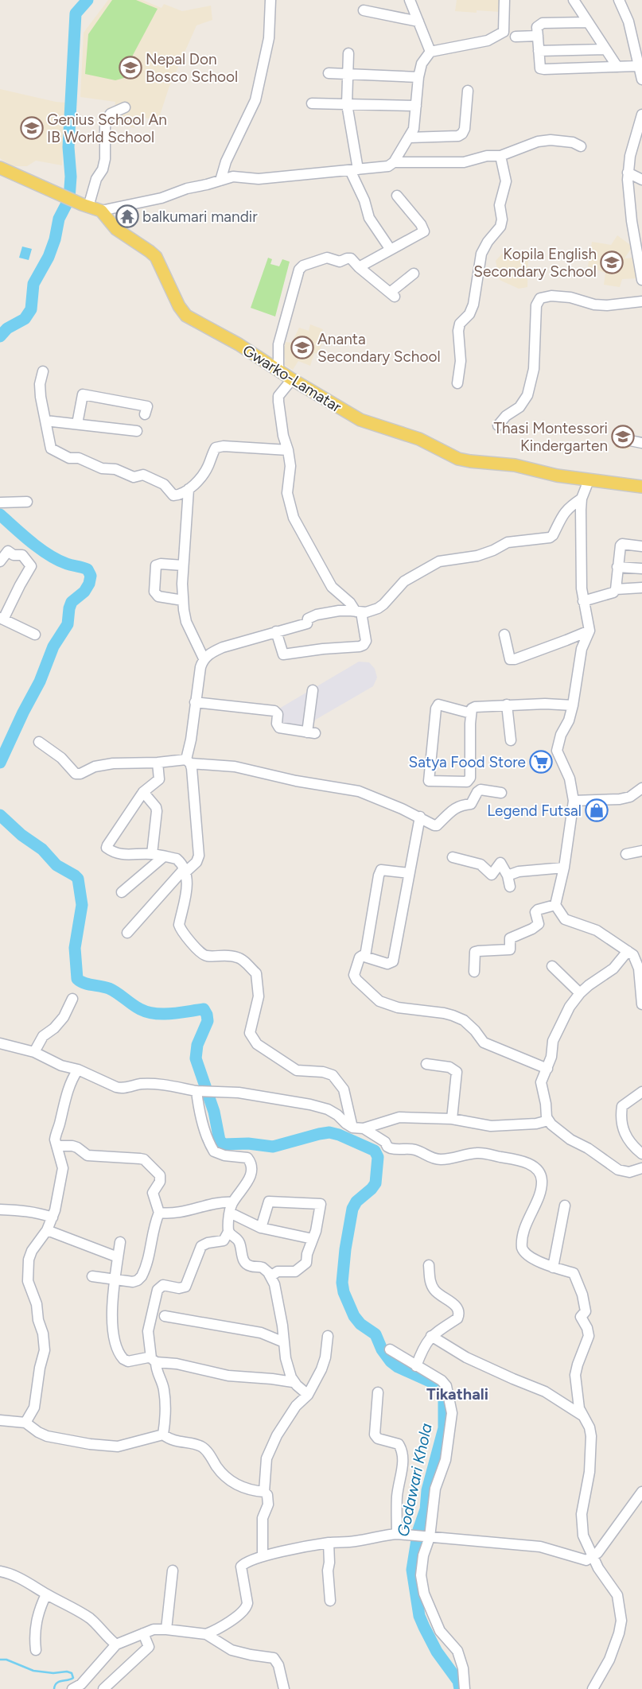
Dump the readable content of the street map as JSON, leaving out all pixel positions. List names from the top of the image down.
{
  "streets": {
    "main road": ["Gwarko-Lamatar"]
  },
  "districts": ["Tikathali"],
  "water": ["Godawari Khola"],
  "places": {
    "school or university": [
      "Nepal Don Bosco School",
      "Genius School An IB World School",
      "Kopila English Secondary School",
      "Ananta Secondary School",
      "Thasi Montessori Kindergarten"
    ],
    "temple": ["balkumari mandir"],
    "supermarket": ["Satya Food Store"],
    "shop": ["Legend Futsal"]
  }
}
